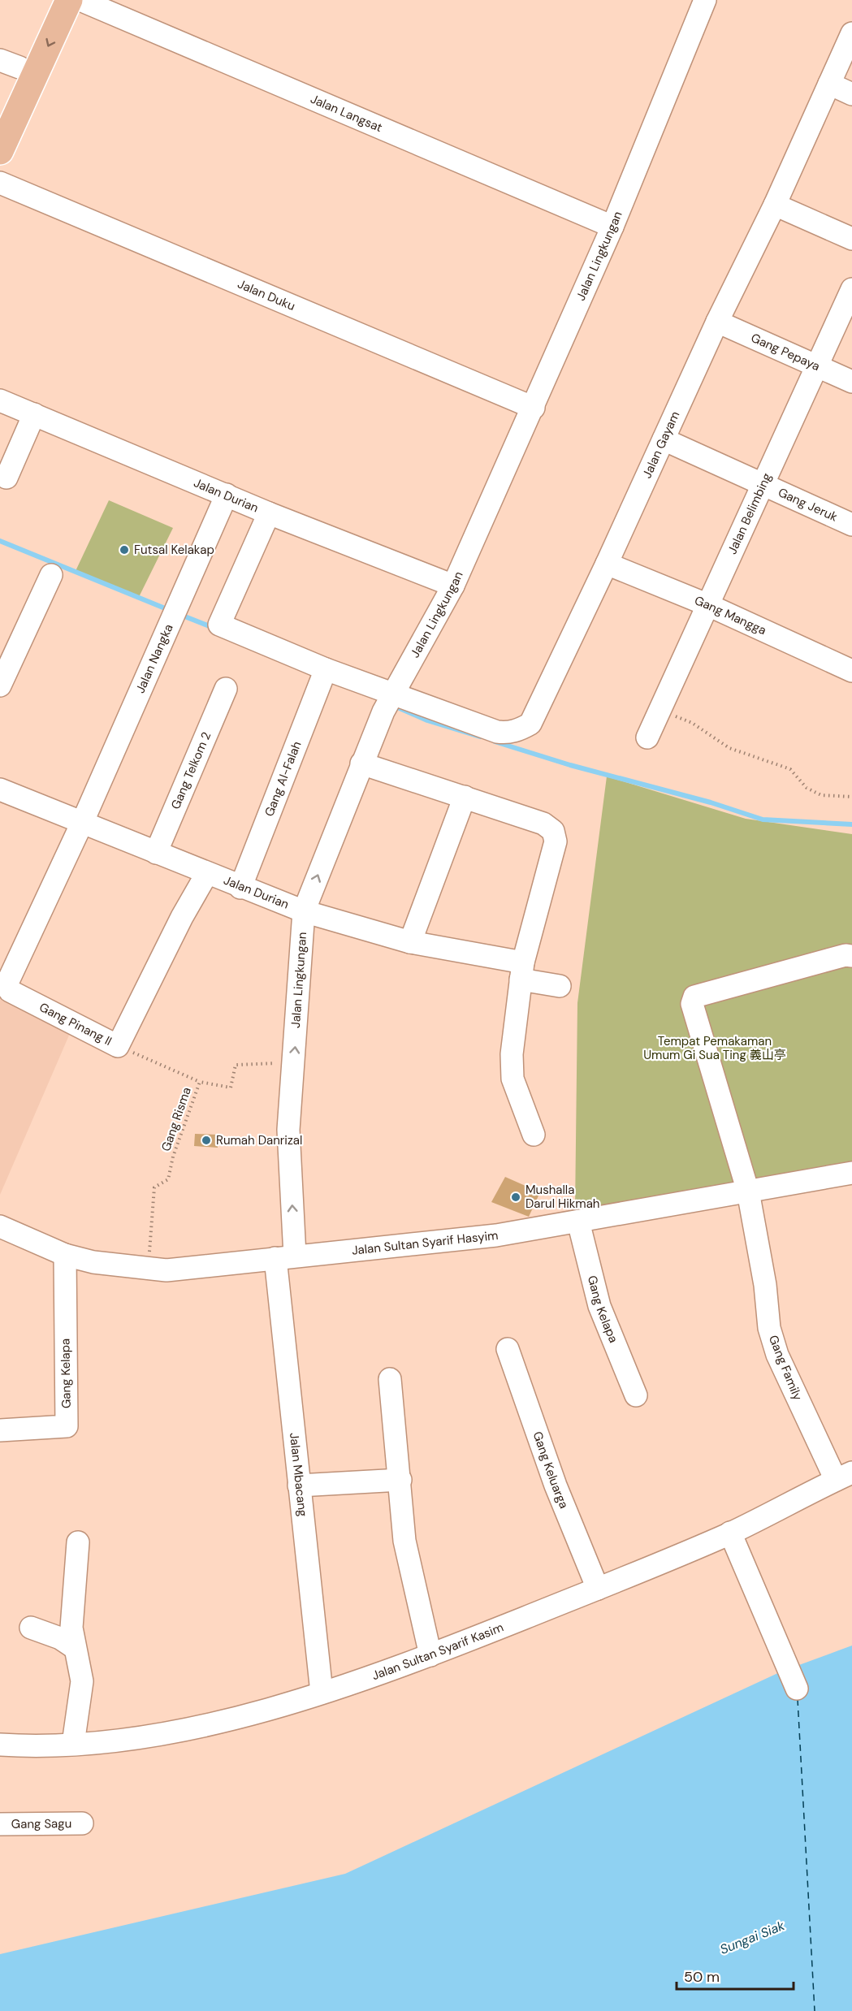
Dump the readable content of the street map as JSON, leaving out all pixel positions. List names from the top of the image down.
{
  "streets": {
    "street": [
      "Jalan Langsat",
      "Jalan Lingkungan",
      "Jalan Duku",
      "Gang Pepaya",
      "Jalan Gayam",
      "Jalan Durian",
      "Gang Jeruk",
      "Jalan Belimbing",
      "Gang Mangga",
      "Jalan Nangka",
      "Gang Telkom 2",
      "Gang Al-Falah",
      "Gang Pinang II",
      "Jalan Sultan Syarif Hasyim",
      "Gang Kelapa",
      "Gang Family",
      "Gang Keluarga",
      "Jalan Mbacang",
      "Jalan Sultan Syarif Kasim",
      "Gang Sagu"
    ],
    "path": ["Gang Risma"]
  },
  "crossings": [
    ["Jalan Langsat", "Jalan Lingkungan"],
    ["Jalan Lingkungan", "Jalan Duku"],
    ["Jalan Lingkungan", "Jalan Gayam"],
    ["Jalan Lingkungan", "Jalan Durian"],
    ["Jalan Lingkungan", "Gang Risma"],
    ["Jalan Lingkungan", "Jalan Sultan Syarif Hasyim"],
    ["Jalan Lingkungan", "Jalan Mbacang"],
    ["Gang Pepaya", "Jalan Gayam"],
    ["Gang Pepaya", "Jalan Belimbing"],
    ["Jalan Gayam", "Gang Jeruk"],
    ["Jalan Gayam", "Gang Mangga"],
    ["Jalan Durian", "Jalan Nangka"],
    ["Jalan Durian", "Gang Telkom 2"],
    ["Jalan Durian", "Gang Al-Falah"],
    ["Jalan Durian", "Gang Pinang II"],
    ["Gang Jeruk", "Jalan Belimbing"],
    ["Jalan Belimbing", "Gang Mangga"],
    ["Jalan Nangka", "Gang Pinang II"],
    ["Gang Risma", "Jalan Sultan Syarif Hasyim"],
    ["Jalan Sultan Syarif Hasyim", "Gang Kelapa"],
    ["Jalan Sultan Syarif Hasyim", "Gang Family"],
    ["Jalan Sultan Syarif Hasyim", "Jalan Mbacang"],
    ["Gang Family", "Jalan Sultan Syarif Kasim"],
    ["Gang Keluarga", "Jalan Sultan Syarif Kasim"],
    ["Jalan Mbacang", "Jalan Sultan Syarif Kasim"]
  ],
  "one_way": ["Jalan Lingkungan"],
  "water": ["Sungai Siak"],
  "parks": ["Tempat Pemakaman Umum Gi Sua Ting 義山亭"],
  "places": ["Futsal Kelakap", "Rumah Danrizal", "Mushalla Darul Hikmah"],
  "scale_bar": "50 m"
}
